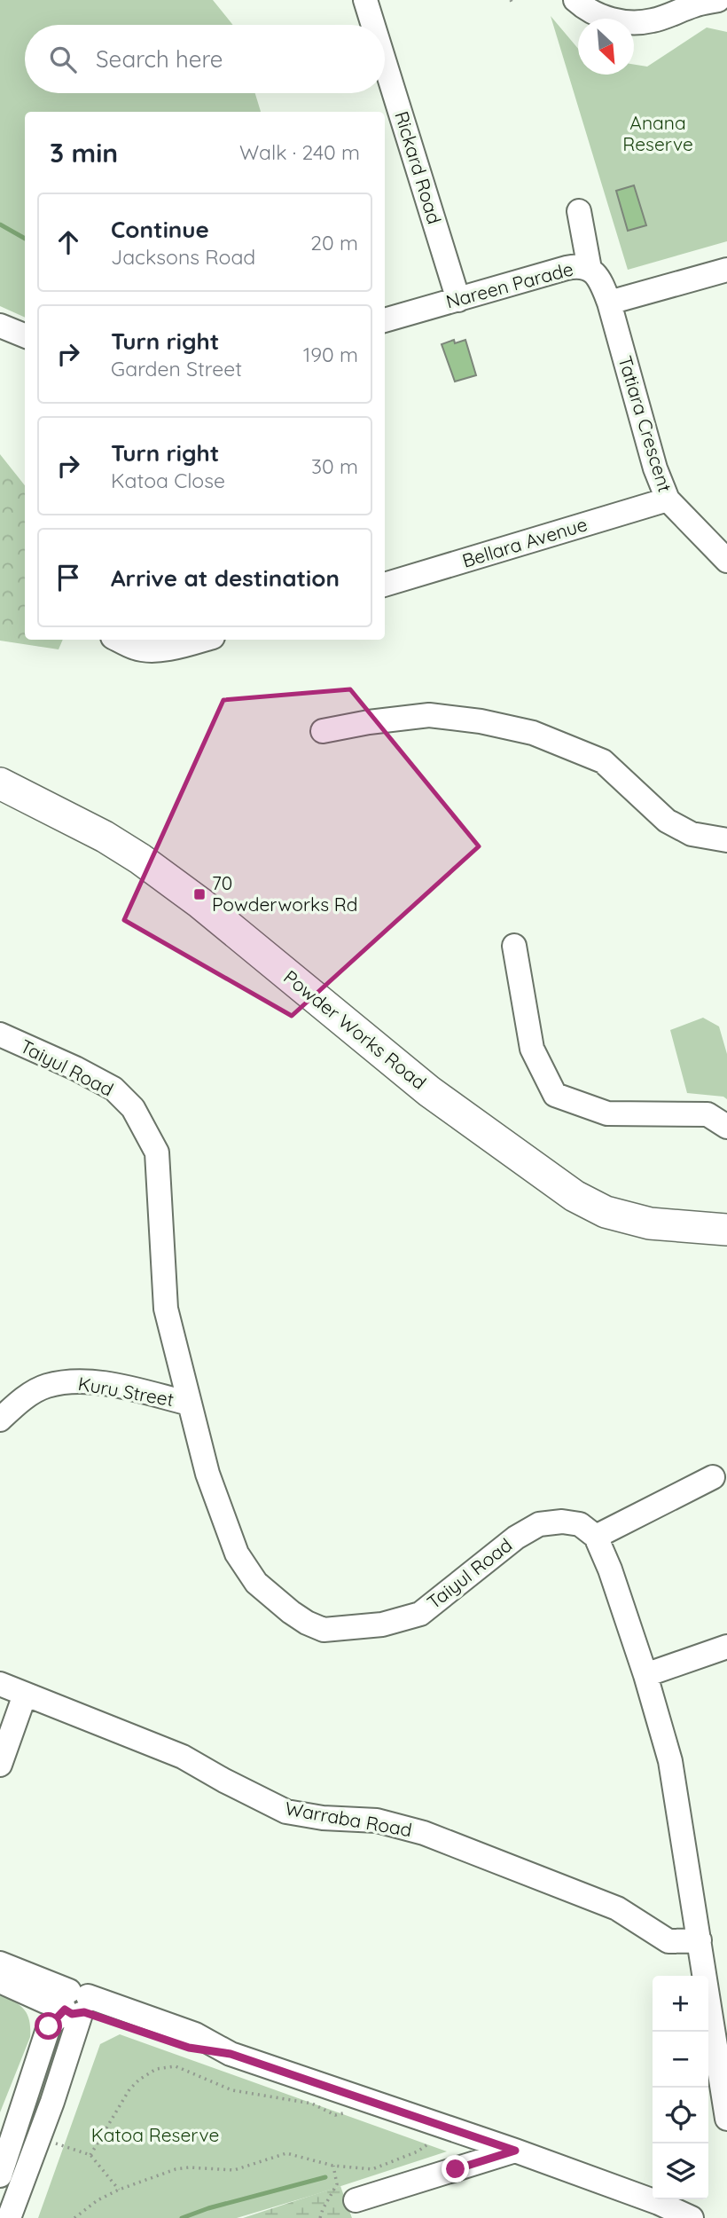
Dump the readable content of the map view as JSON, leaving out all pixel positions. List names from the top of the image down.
{
  "streets": {
    "main road": ["Powder Works Road"],
    "street": [
      "Rickard Road",
      "Nareen Parade",
      "Tatiara Crescent",
      "Bellara Avenue",
      "Taiyul Road",
      "Kuru Street",
      "Warraba Road"
    ]
  },
  "crossings": [
    ["Rickard Road", "Nareen Parade"],
    ["Nareen Parade", "Tatiara Crescent"],
    ["Tatiara Crescent", "Bellara Avenue"],
    ["Taiyul Road", "Kuru Street"]
  ],
  "parks": ["Anana Reserve", "Katoa Reserve"],
  "places": {
    "transit": ["70 Powderworks Rd"]
  },
  "north": "bottom right",
  "page": {
    "search": "Search here",
    "heading": ["3 min", "Walk · 240 m"],
    "list": [
      ["Continue", "Jacksons Road", "20 m"],
      ["Turn right", "Garden Street", "190 m"],
      ["Turn right", "Katoa Close", "30 m"],
      "Arrive at destination"
    ],
    "map_buttons": ["+", "−"]
  }
}
